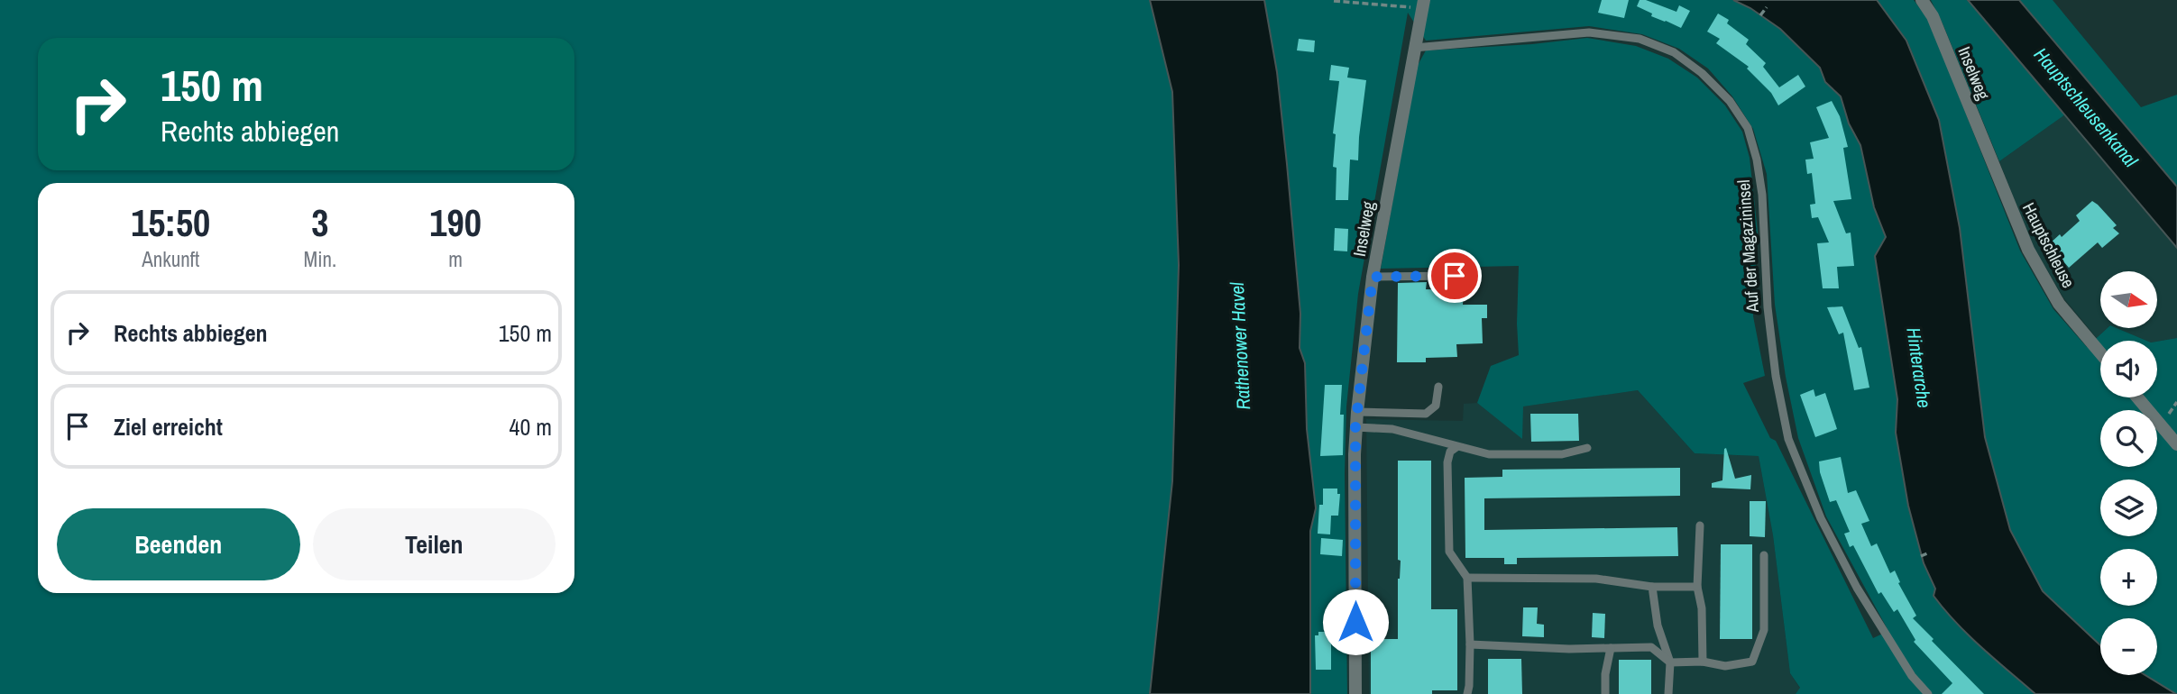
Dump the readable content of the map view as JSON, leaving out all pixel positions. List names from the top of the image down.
{
  "streets": {
    "street": ["Inselweg", "Hauptschleuse"],
    "lane": ["Auf der Magazininsel"]
  },
  "crossings": [
    ["Inselweg", "Hauptschleuse"],
    ["Inselweg", "Auf der Magazininsel"]
  ],
  "water": ["Hauptschleusenkanal", "Rathenower Havel", "Hinterarche"],
  "north": "right",
  "page": {
    "turn": ["150 m", "Rechts abbiegen"],
    "eta": [
      "15:50",
      "Ankunft",
      "3",
      "Min.",
      "190",
      "m"
    ],
    "map_buttons": ["+", "−"],
    "list": [
      {
        "name": "Rechts abbiegen",
        "value": "150 m"
      },
      {
        "name": "Ziel erreicht",
        "value": "40 m"
      }
    ],
    "buttons": ["Beenden", "Teilen"]
  }
}
